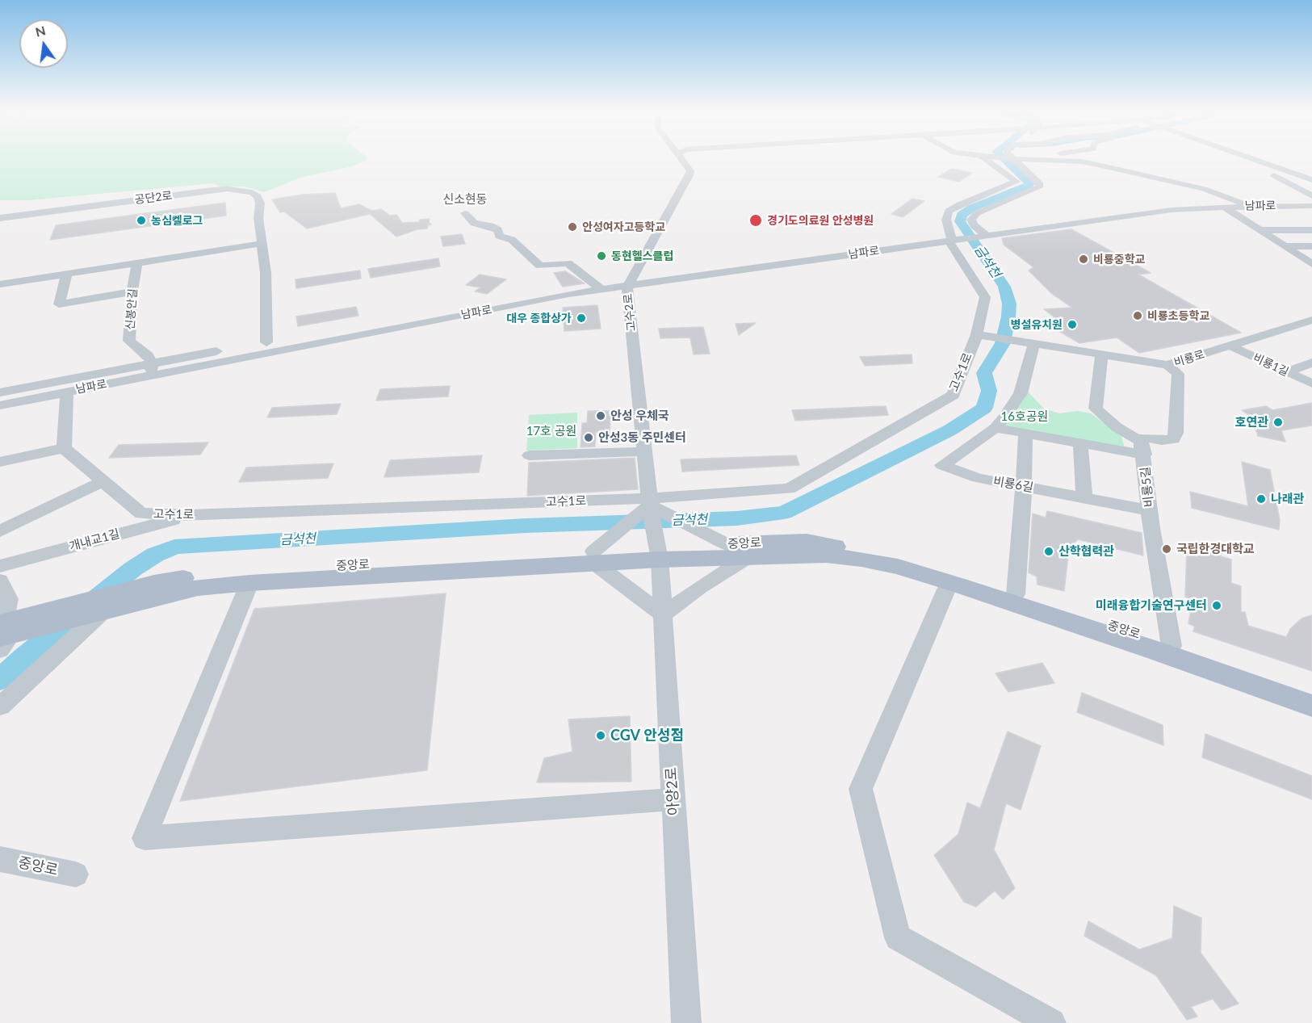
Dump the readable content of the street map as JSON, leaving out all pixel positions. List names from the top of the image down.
{
  "streets": {
    "main road": ["중앙로"],
    "street": [
      "공단2로",
      "남파로",
      "신봉안길",
      "고수2로",
      "비룡로",
      "비룡1길",
      "고수1로",
      "비룡6길",
      "비룡5길",
      "개내교1길",
      "아양2로"
    ]
  },
  "crossings": [
    ["남파로", "신봉안길"],
    ["남파로", "고수2로"],
    ["남파로", "고수1로"],
    ["고수2로", "고수1로"],
    ["고수2로", "중앙로"],
    ["고수2로", "아양2로"],
    ["비룡로", "비룡1길"],
    ["비룡로", "고수1로"],
    ["비룡로", "비룡6길"],
    ["고수1로", "개내교1길"],
    ["비룡6길", "비룡5길"],
    ["비룡5길", "중앙로"],
    ["중앙로", "아양2로"]
  ],
  "districts": ["신소현동"],
  "water": ["금석천"],
  "parks": ["16호공원", "17호 공원"],
  "places": [
    "농심켈로그",
    "경기도의료원 안성병원",
    "안성여자고등학교",
    "동현헬스클럽",
    "비룡중학교",
    "비룡초등학교",
    "대우 종합상가",
    "병설유치원",
    "안성 우체국",
    "호연관",
    "안성3동 주민센터",
    "나래관",
    "국립한경대학교",
    "산학협력관",
    "미래융합기술연구센터",
    "CGV 안성점"
  ],
  "north": "top"
}
